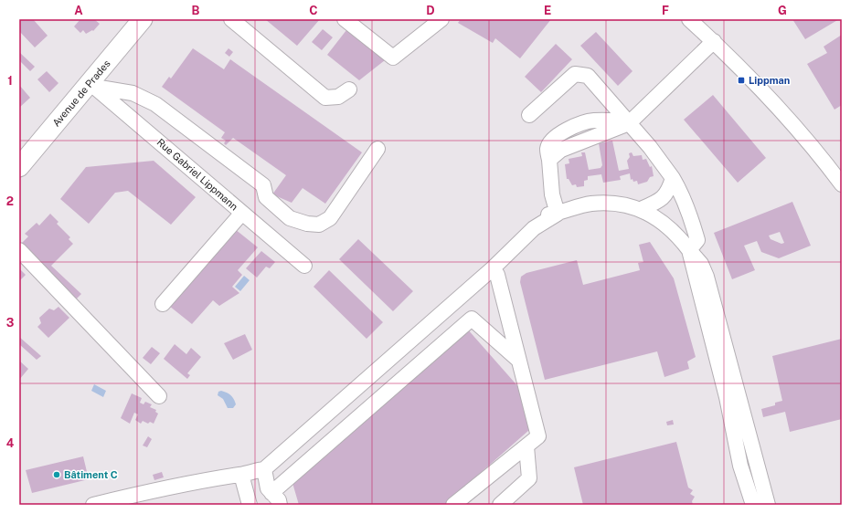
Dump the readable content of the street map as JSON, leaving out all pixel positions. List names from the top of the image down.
{
  "streets": {
    "main road": ["Avenue de Prades"],
    "street": ["Rue Gabriel Lippmann"]
  },
  "crossings": [
    ["Avenue de Prades", "Rue Gabriel Lippmann"]
  ],
  "places": {
    "transit": ["Lippman"],
    "other": ["Bâtiment C"]
  },
  "grid": {
    "columns": [
      "A",
      "B",
      "C",
      "D",
      "E",
      "F",
      "G"
    ],
    "rows": [
      "1",
      "2",
      "3",
      "4"
    ]
  }
}
